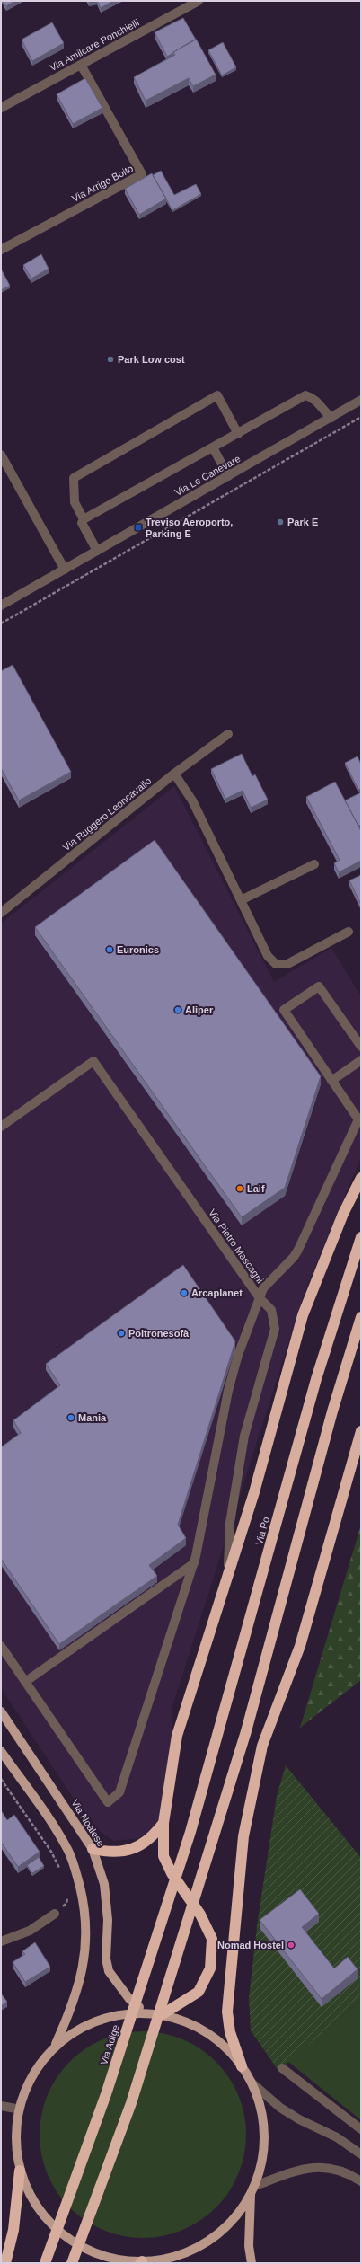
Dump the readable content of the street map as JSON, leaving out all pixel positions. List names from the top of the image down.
{
  "streets": {
    "highway": ["Via Po", "Via Adige"],
    "main road": ["Via Noalese"],
    "street": [
      "Via Amilcare Ponchielli",
      "Via Arrigo Boito",
      "Via Le Canevare",
      "Via Ruggero Leoncavallo",
      "Via Pietro Mascagni"
    ]
  },
  "crossings": [
    ["Via Amilcare Ponchielli", "Via Arrigo Boito"],
    ["Via Po", "Via Adige"]
  ],
  "places": {
    "other": [
      "Park Low cost",
      "Park E",
      "Euronics",
      "Aliper",
      "Laif",
      "Arcaplanet",
      "Poltronesofà",
      "Mania",
      "Nomad Hostel"
    ],
    "transit": ["Treviso Aeroporto, Parking E"]
  }
}
